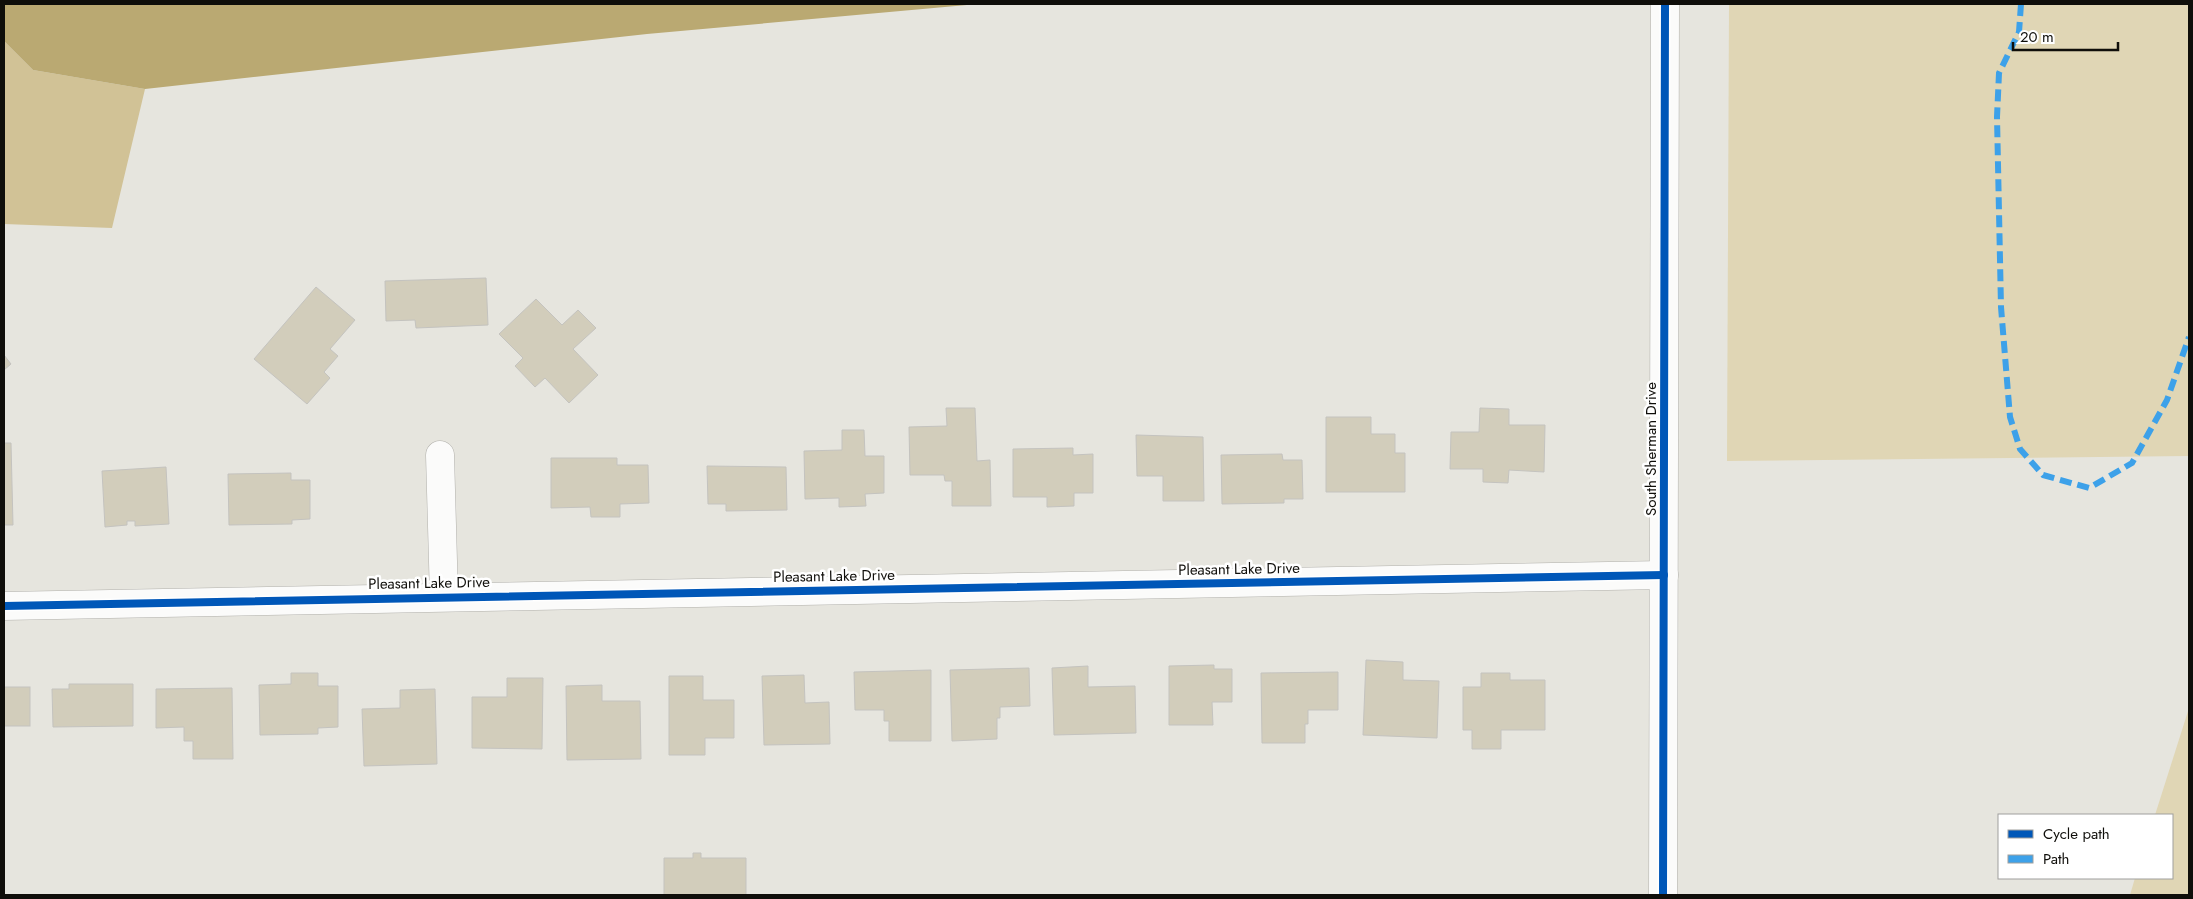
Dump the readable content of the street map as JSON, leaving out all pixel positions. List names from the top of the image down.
{
  "streets": {
    "street": ["South Sherman Drive", "Pleasant Lake Drive"]
  },
  "crossings": [
    ["South Sherman Drive", "Pleasant Lake Drive"]
  ],
  "legend": ["Cycle path", "Path"],
  "scale_bar": "20 m"
}
